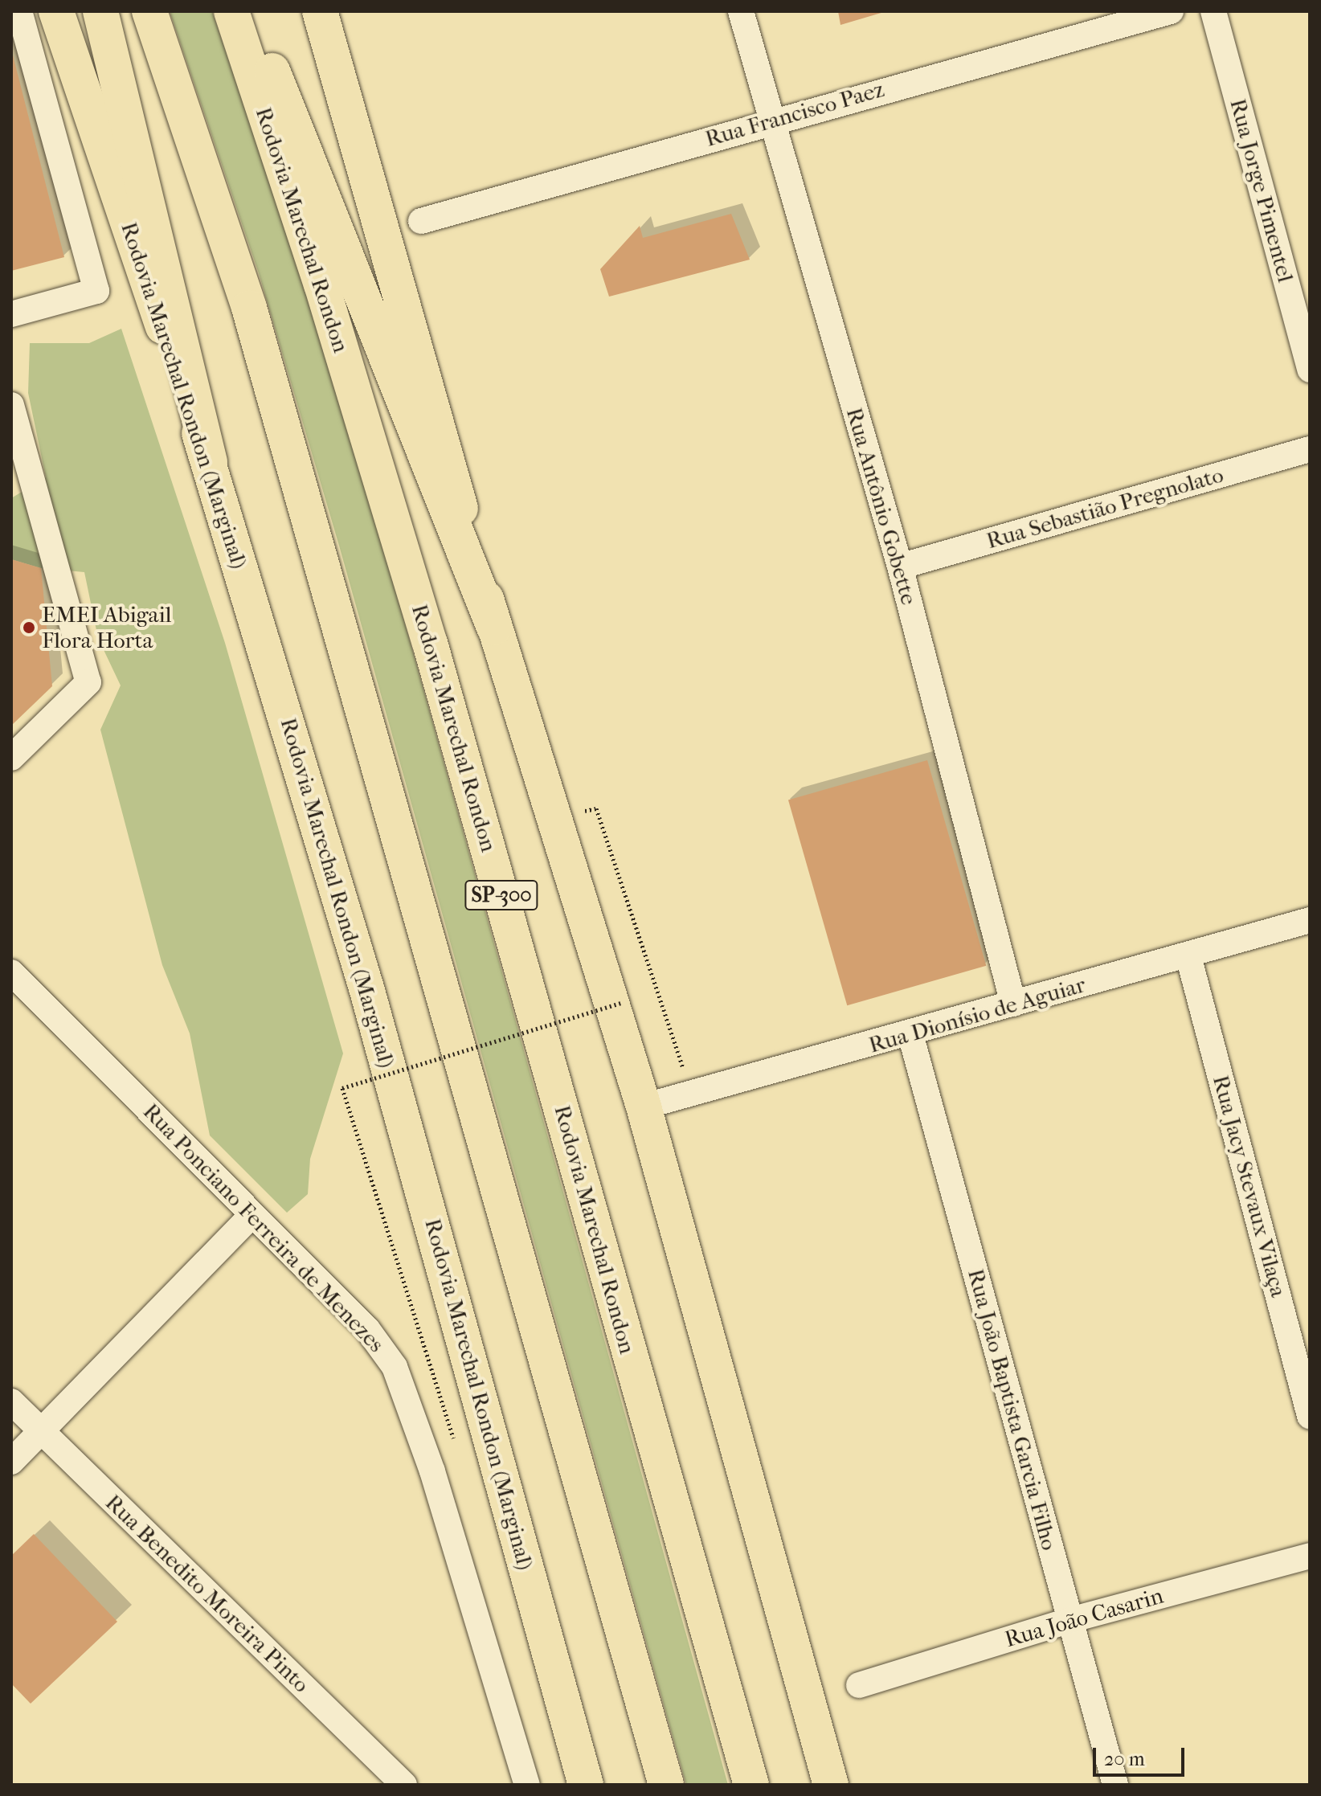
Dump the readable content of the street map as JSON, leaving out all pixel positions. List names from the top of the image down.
{
  "streets": {
    "highway": ["Rodovia Marechal Rondon", "Rodovia Marechal Rondon (Marginal)", "SP-300"],
    "street": [
      "Rua Francisco Paez",
      "Rua Jorge Pimentel",
      "Rua Antônio Gobette",
      "Rua Sebastião Pregnolato",
      "Rua Dionísio de Aguiar",
      "Rua Jacy Stevaux Vilaça",
      "Rua Ponciano Ferreira de Menezes",
      "Rua João Baptista Garcia Filho",
      "Rua Benedito Moreira Pinto",
      "Rua João Casarin"
    ]
  },
  "crossings": [
    ["Rua Francisco Paez", "Rua Antônio Gobette"],
    ["Rua Antônio Gobette", "Rua Sebastião Pregnolato"],
    ["Rua Antônio Gobette", "Rua Dionísio de Aguiar"],
    ["Rua Dionísio de Aguiar", "Rua Jacy Stevaux Vilaça"],
    ["Rua Dionísio de Aguiar", "Rua João Baptista Garcia Filho"],
    ["Rua João Baptista Garcia Filho", "Rua João Casarin"]
  ],
  "places": ["EMEI Abigail Flora Horta"],
  "scale_bar": "20 m"
}
